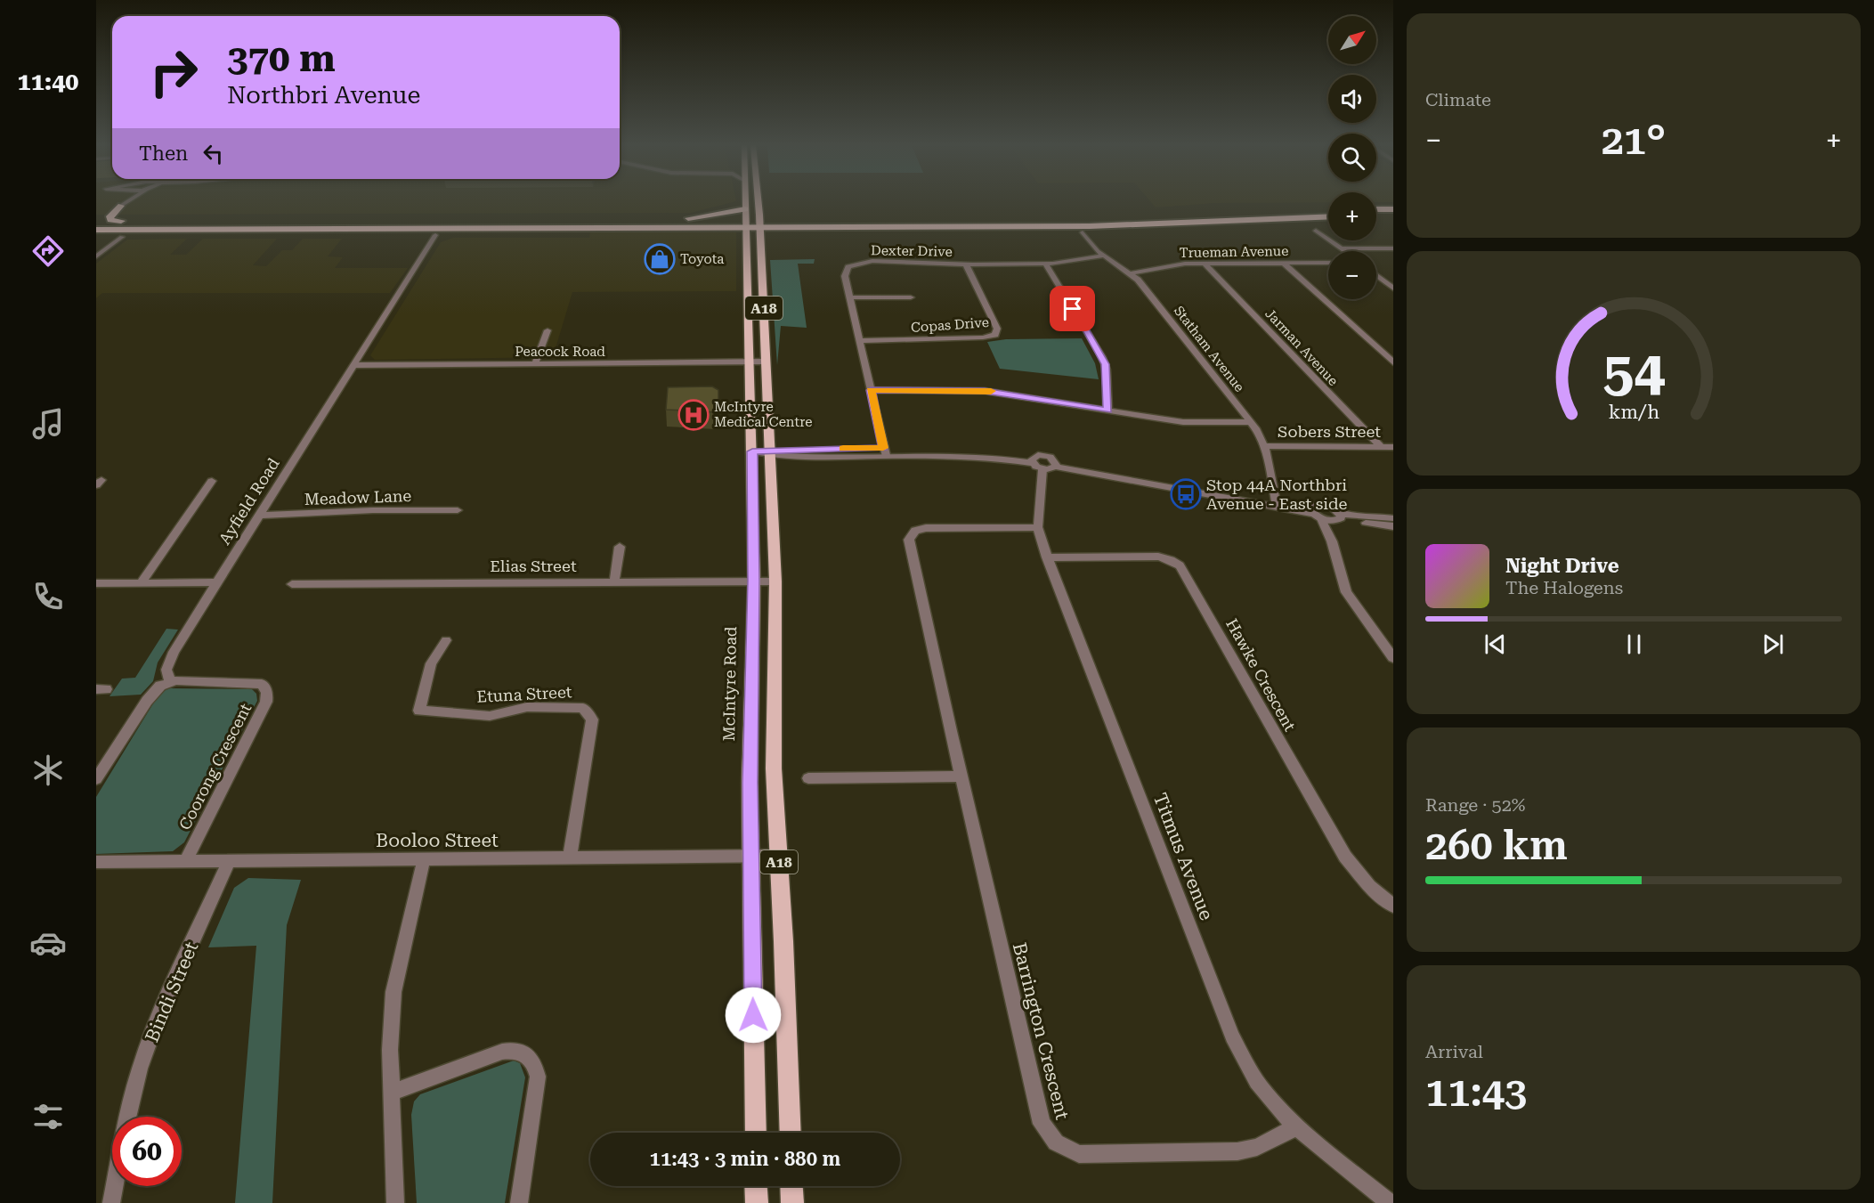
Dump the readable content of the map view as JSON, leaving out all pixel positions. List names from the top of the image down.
{
  "streets": {
    "main road": ["A18", "McIntyre Road"],
    "street": [
      "Dexter Drive",
      "Trueman Avenue",
      "Copas Drive",
      "Jarman Avenue",
      "Statham Avenue",
      "Peacock Road",
      "Sobers Street",
      "Meadow Lane",
      "Ayfield Road",
      "Elias Street",
      "Hawke Crescent",
      "Etuna Street",
      "Coorong Crescent",
      "Booloo Street",
      "Titmus Avenue",
      "Bindi Street",
      "Barrington Crescent"
    ]
  },
  "crossings": [
    ["Dexter Drive", "Copas Drive"],
    ["Dexter Drive", "Statham Avenue"],
    ["Trueman Avenue", "Jarman Avenue"],
    ["Trueman Avenue", "Statham Avenue"],
    ["A18", "Peacock Road"],
    ["A18", "Elias Street"],
    ["A18", "McIntyre Road"],
    ["A18", "Booloo Street"],
    ["Jarman Avenue", "Sobers Street"],
    ["Statham Avenue", "Sobers Street"],
    ["Peacock Road", "Ayfield Road"],
    ["Peacock Road", "McIntyre Road"],
    ["Meadow Lane", "Ayfield Road"],
    ["Ayfield Road", "Coorong Crescent"],
    ["Elias Street", "McIntyre Road"],
    ["Hawke Crescent", "Titmus Avenue"],
    ["McIntyre Road", "Booloo Street"],
    ["Etuna Street", "Booloo Street"],
    ["Coorong Crescent", "Booloo Street"],
    ["Booloo Street", "Bindi Street"],
    ["Titmus Avenue", "Barrington Crescent"]
  ],
  "places": {
    "shop": ["Toyota"],
    "hospital": ["McIntyre Medical Centre"],
    "bus stop": ["Stop 44A Northbri Avenue - East side"]
  },
  "north": "top right",
  "page": {
    "tabs": "11:40",
    "tile": [
      "Climate",
      ["Range · 52%", "260 km"],
      ["Arrival", "11:43"]
    ],
    "map_buttons": ["+", "−"],
    "turn": ["370 m", "Northbri Avenue"],
    "heat": ["−", "21°", "+"],
    "then": "Then",
    "song": ["Night Drive", "The Halogens"],
    "limit": "60",
    "trip": "11:43 · 3 min · 880 m",
    "gauge": ["54", "km/h"]
  }
}
